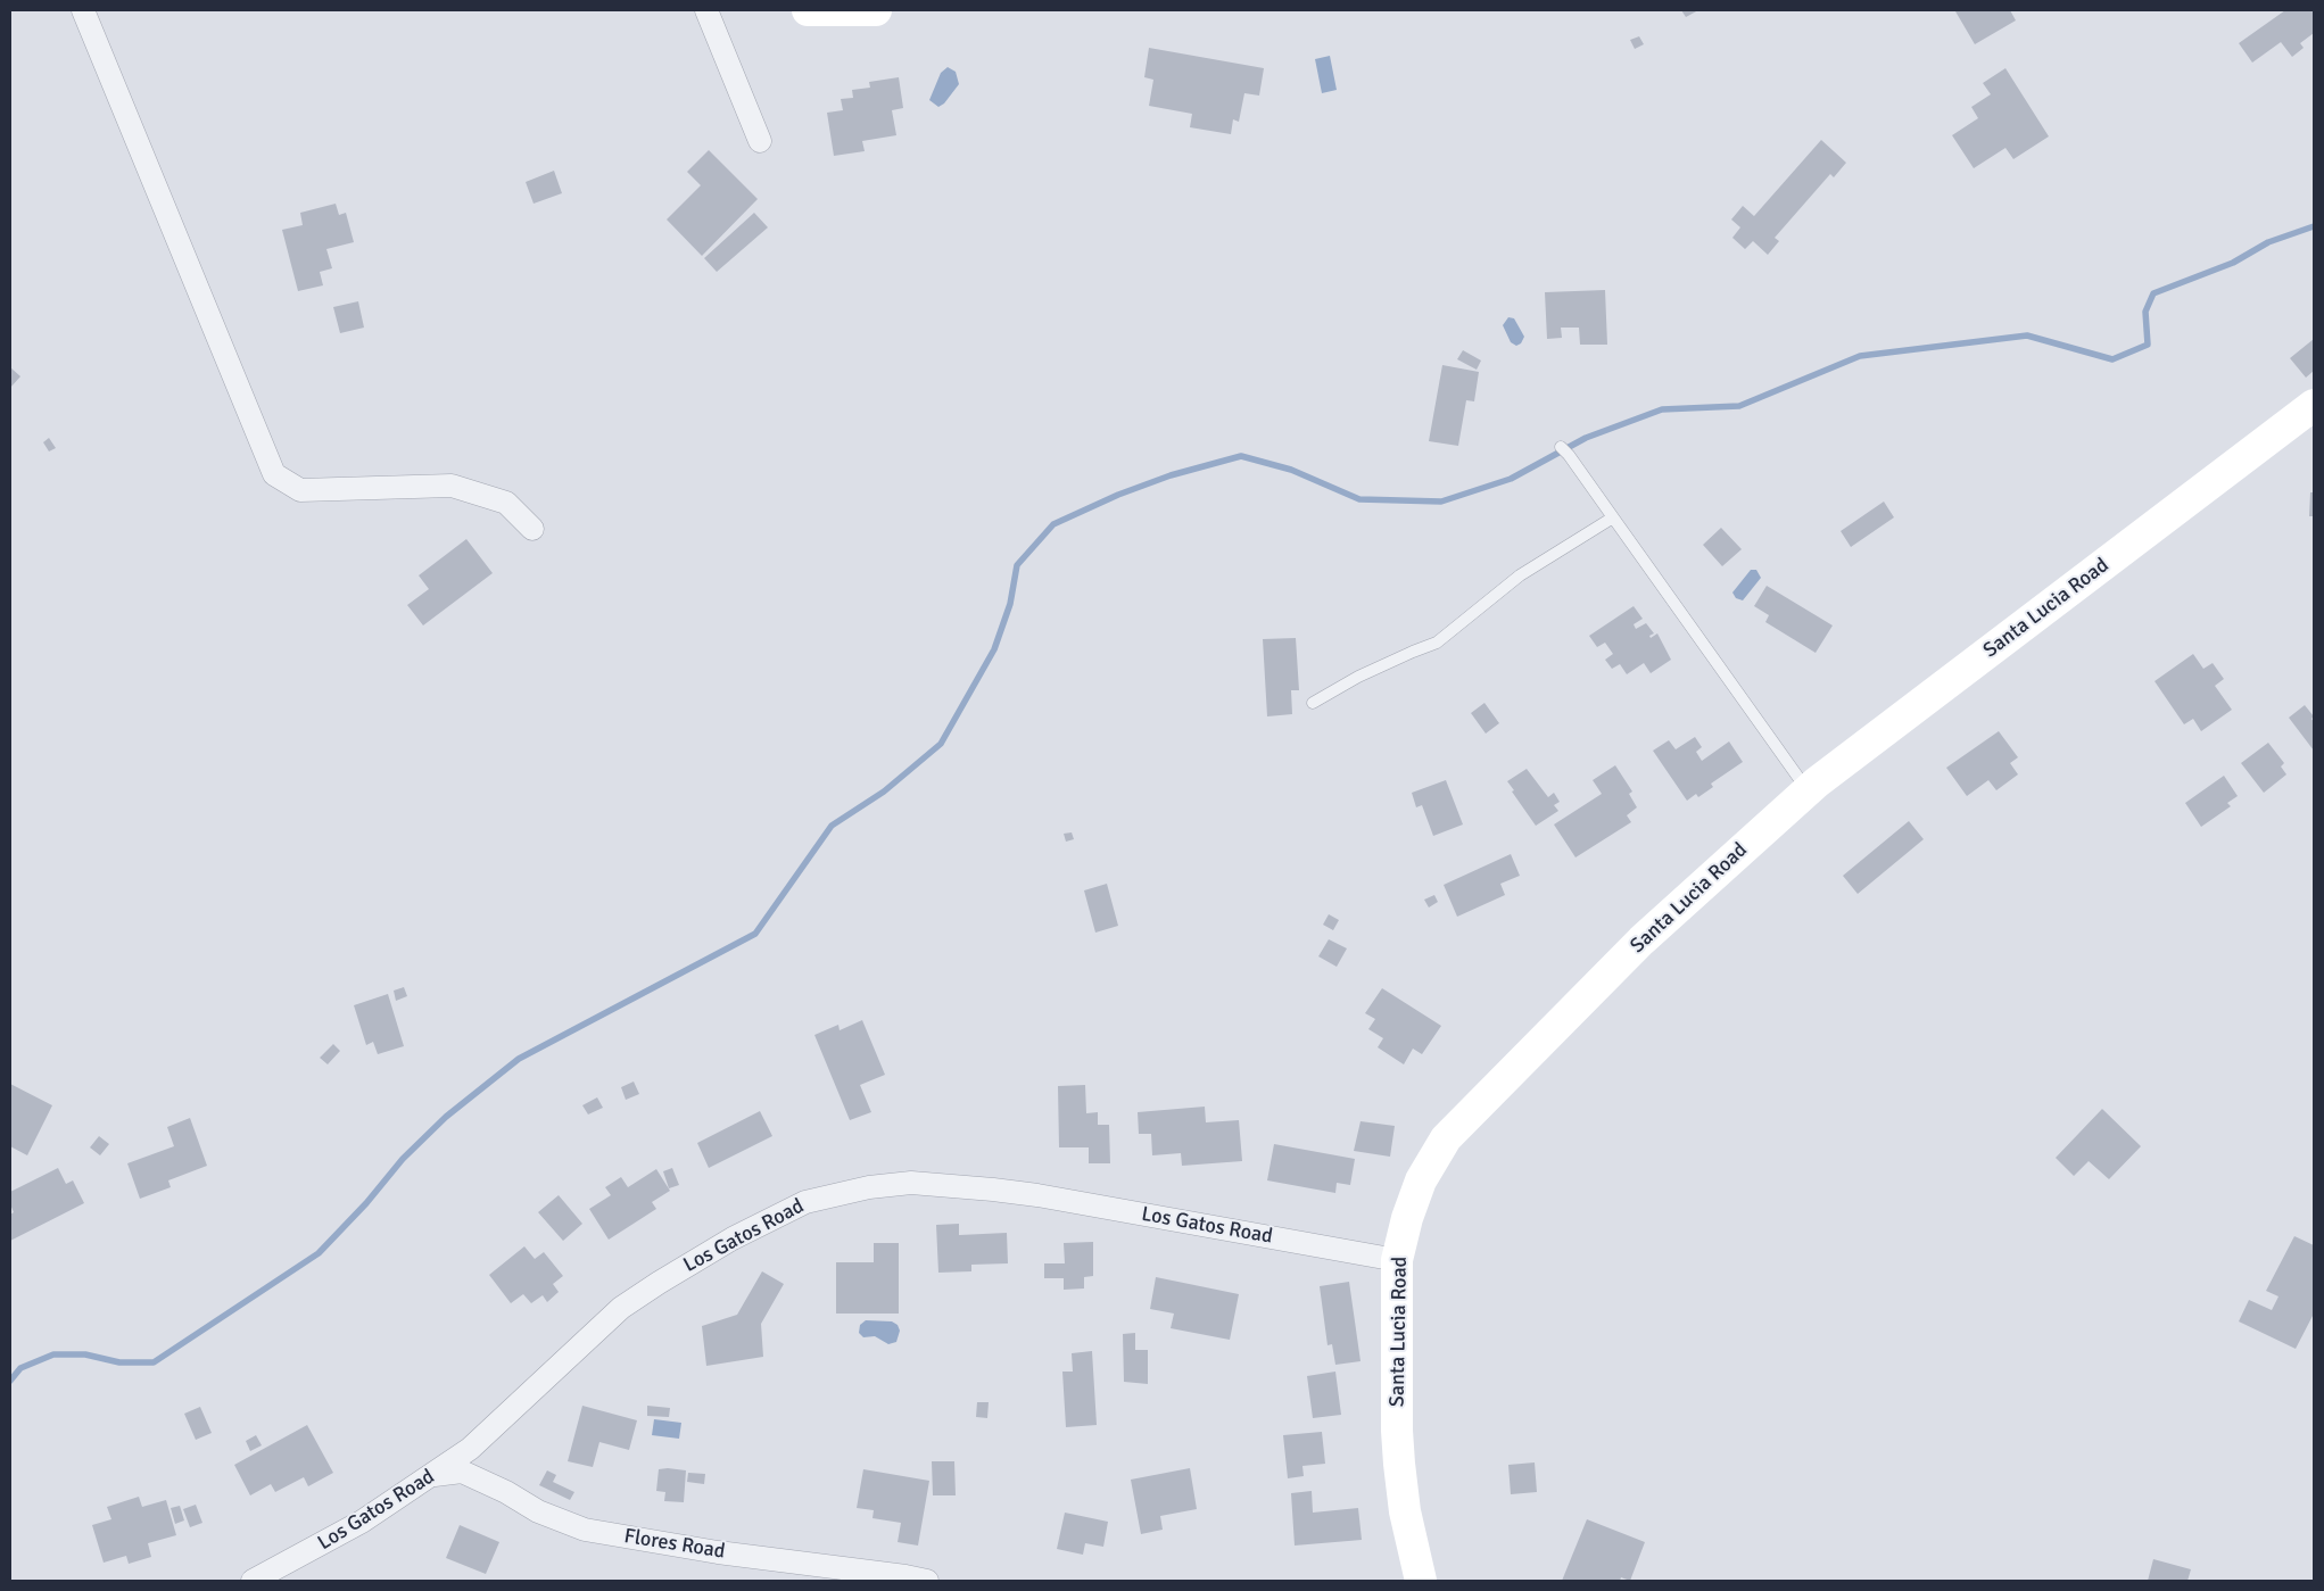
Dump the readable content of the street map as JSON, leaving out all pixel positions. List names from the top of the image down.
{
  "streets": {
    "street": ["Santa Lucia Road", "Los Gatos Road", "Flores Road"]
  },
  "crossings": [
    ["Santa Lucia Road", "Los Gatos Road"],
    ["Los Gatos Road", "Flores Road"]
  ]
}
